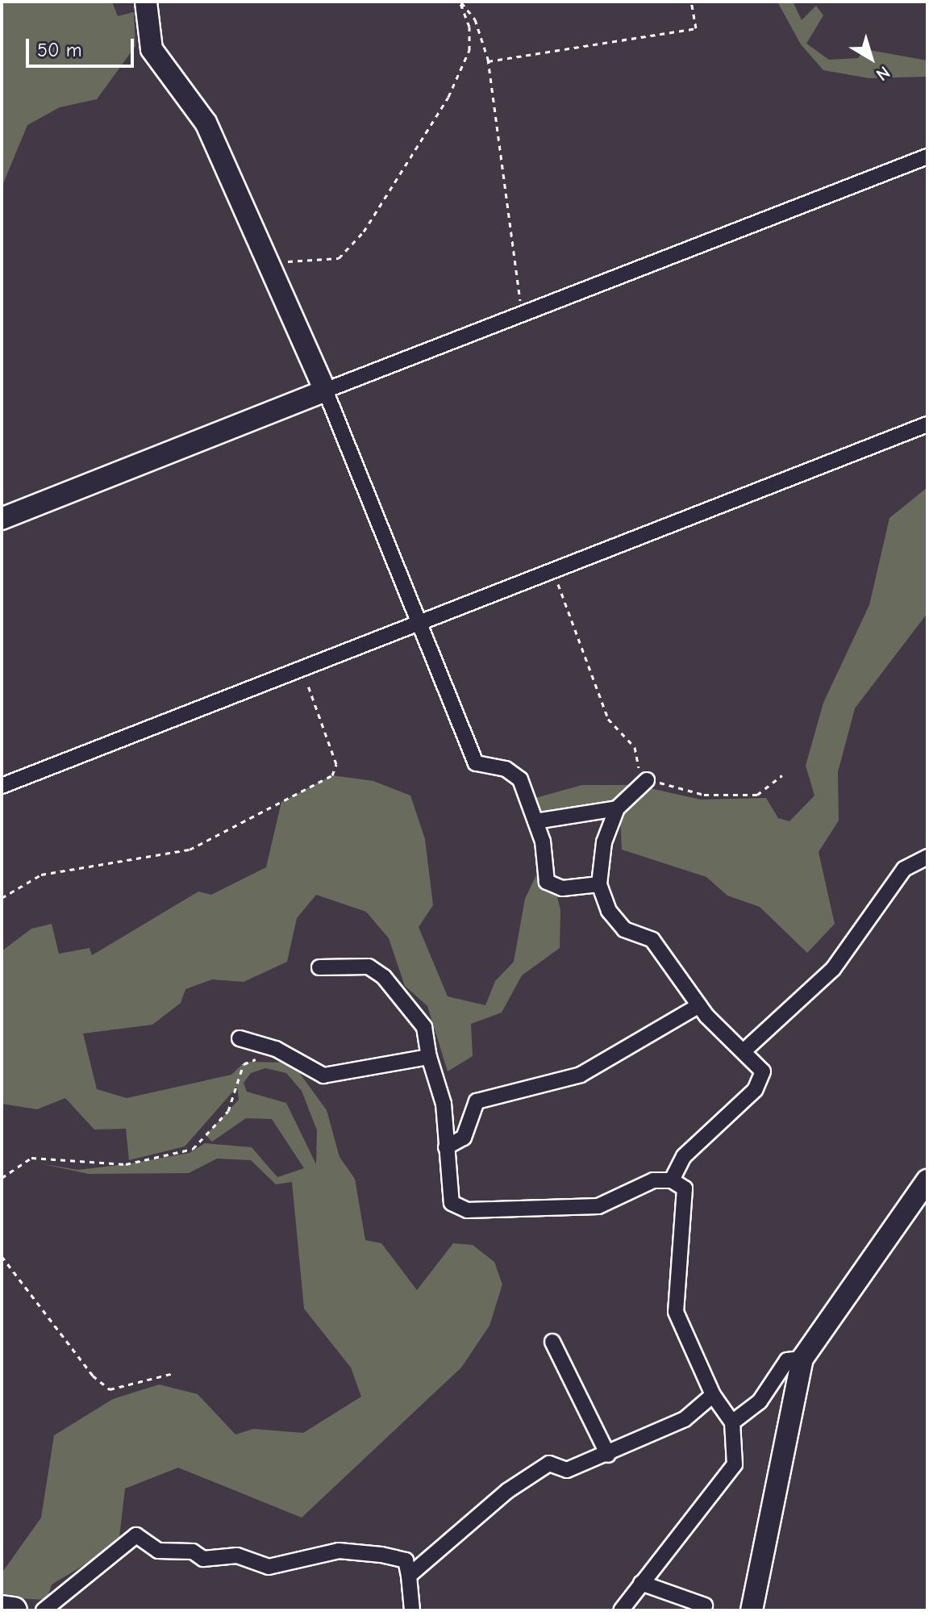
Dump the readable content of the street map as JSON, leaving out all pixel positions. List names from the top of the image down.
{
  "scale_bar": "50 m",
  "north": "bottom right"
}
